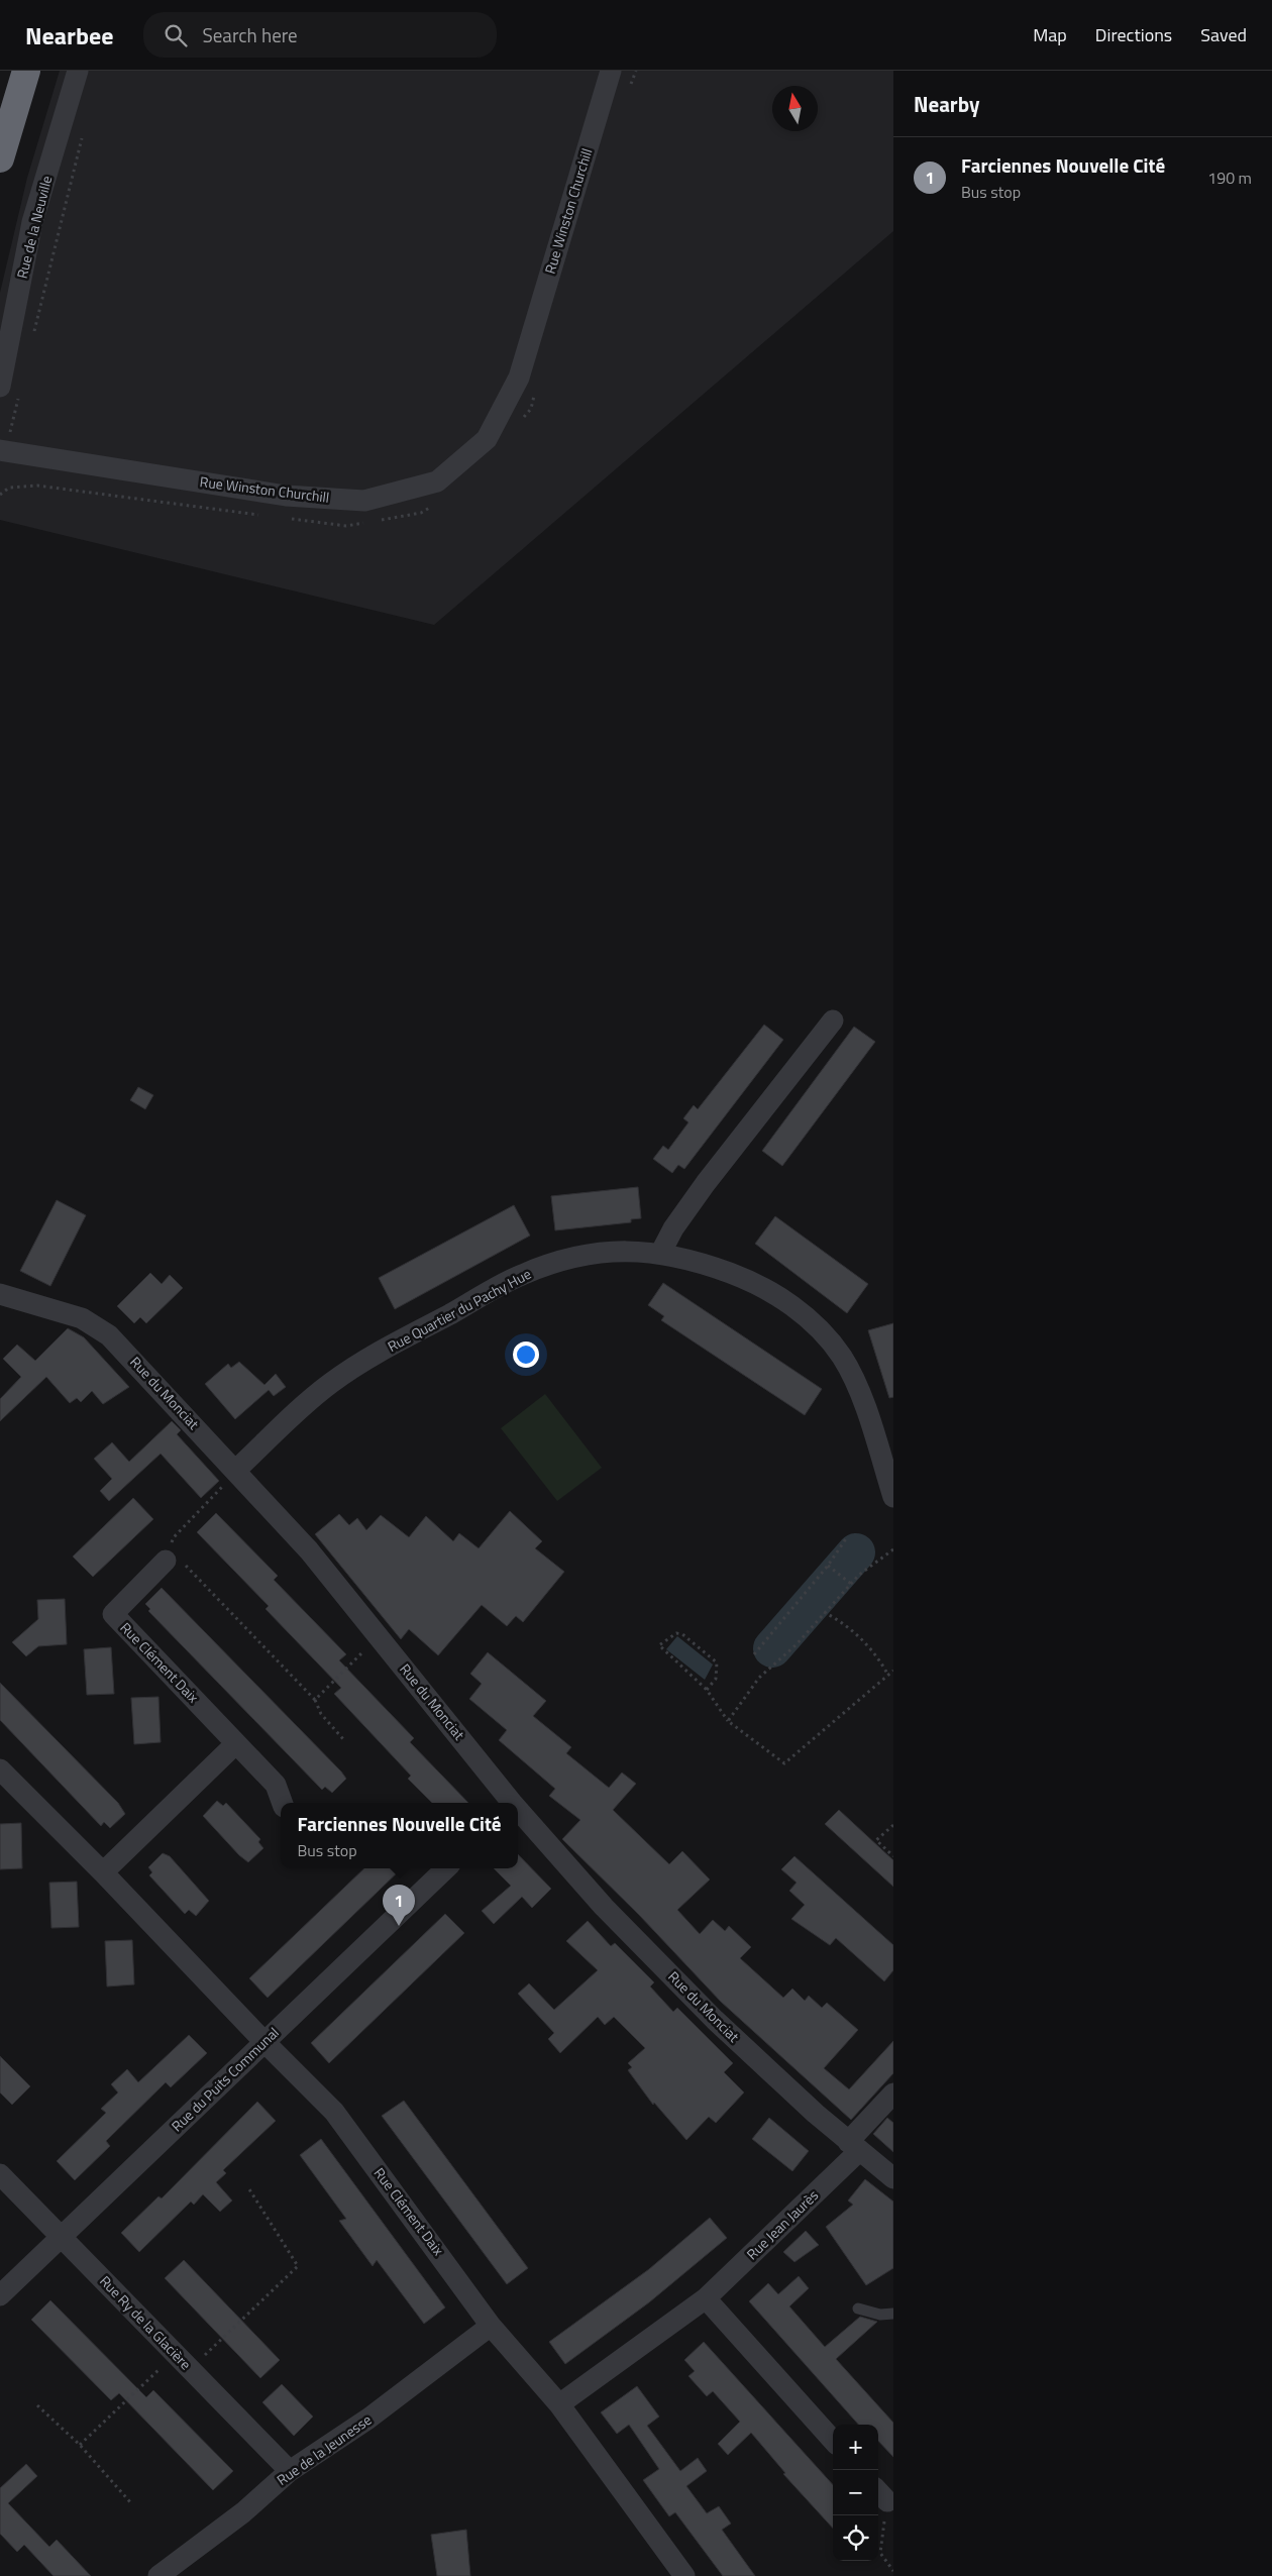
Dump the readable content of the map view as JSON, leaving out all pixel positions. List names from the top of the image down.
{
  "streets": {
    "street": [
      "Rue Winston Churchill",
      "Rue de la Neuville",
      "Rue Quartier du Pachy Hue",
      "Rue du Monciat",
      "Rue Clément Daix",
      "Rue du Puits Communal",
      "Rue Jean Jaurès",
      "Rue Ry de la Glacière",
      "Rue de la Jeunesse"
    ]
  },
  "crossings": [
    ["Rue Quartier du Pachy Hue", "Rue du Monciat"],
    ["Rue du Monciat", "Rue Jean Jaurès"],
    ["Rue Clément Daix", "Rue du Puits Communal"],
    ["Rue Clément Daix", "Rue Jean Jaurès"],
    ["Rue Clément Daix", "Rue de la Jeunesse"],
    ["Rue du Puits Communal", "Rue Ry de la Glacière"],
    ["Rue Ry de la Glacière", "Rue de la Jeunesse"]
  ],
  "north": "top",
  "page": {
    "header": "Nearbee",
    "search": "Search here",
    "nav": ["Map", "Directions", "Saved"],
    "heading": "Nearby",
    "list": [
      {
        "mark": "1",
        "name": "Farciennes Nouvelle Cité",
        "note": "Bus stop",
        "value": "190 m"
      }
    ],
    "popup": ["Farciennes Nouvelle Cité", "Bus stop"],
    "pins": "1",
    "map_buttons": ["+", "−"]
  }
}
